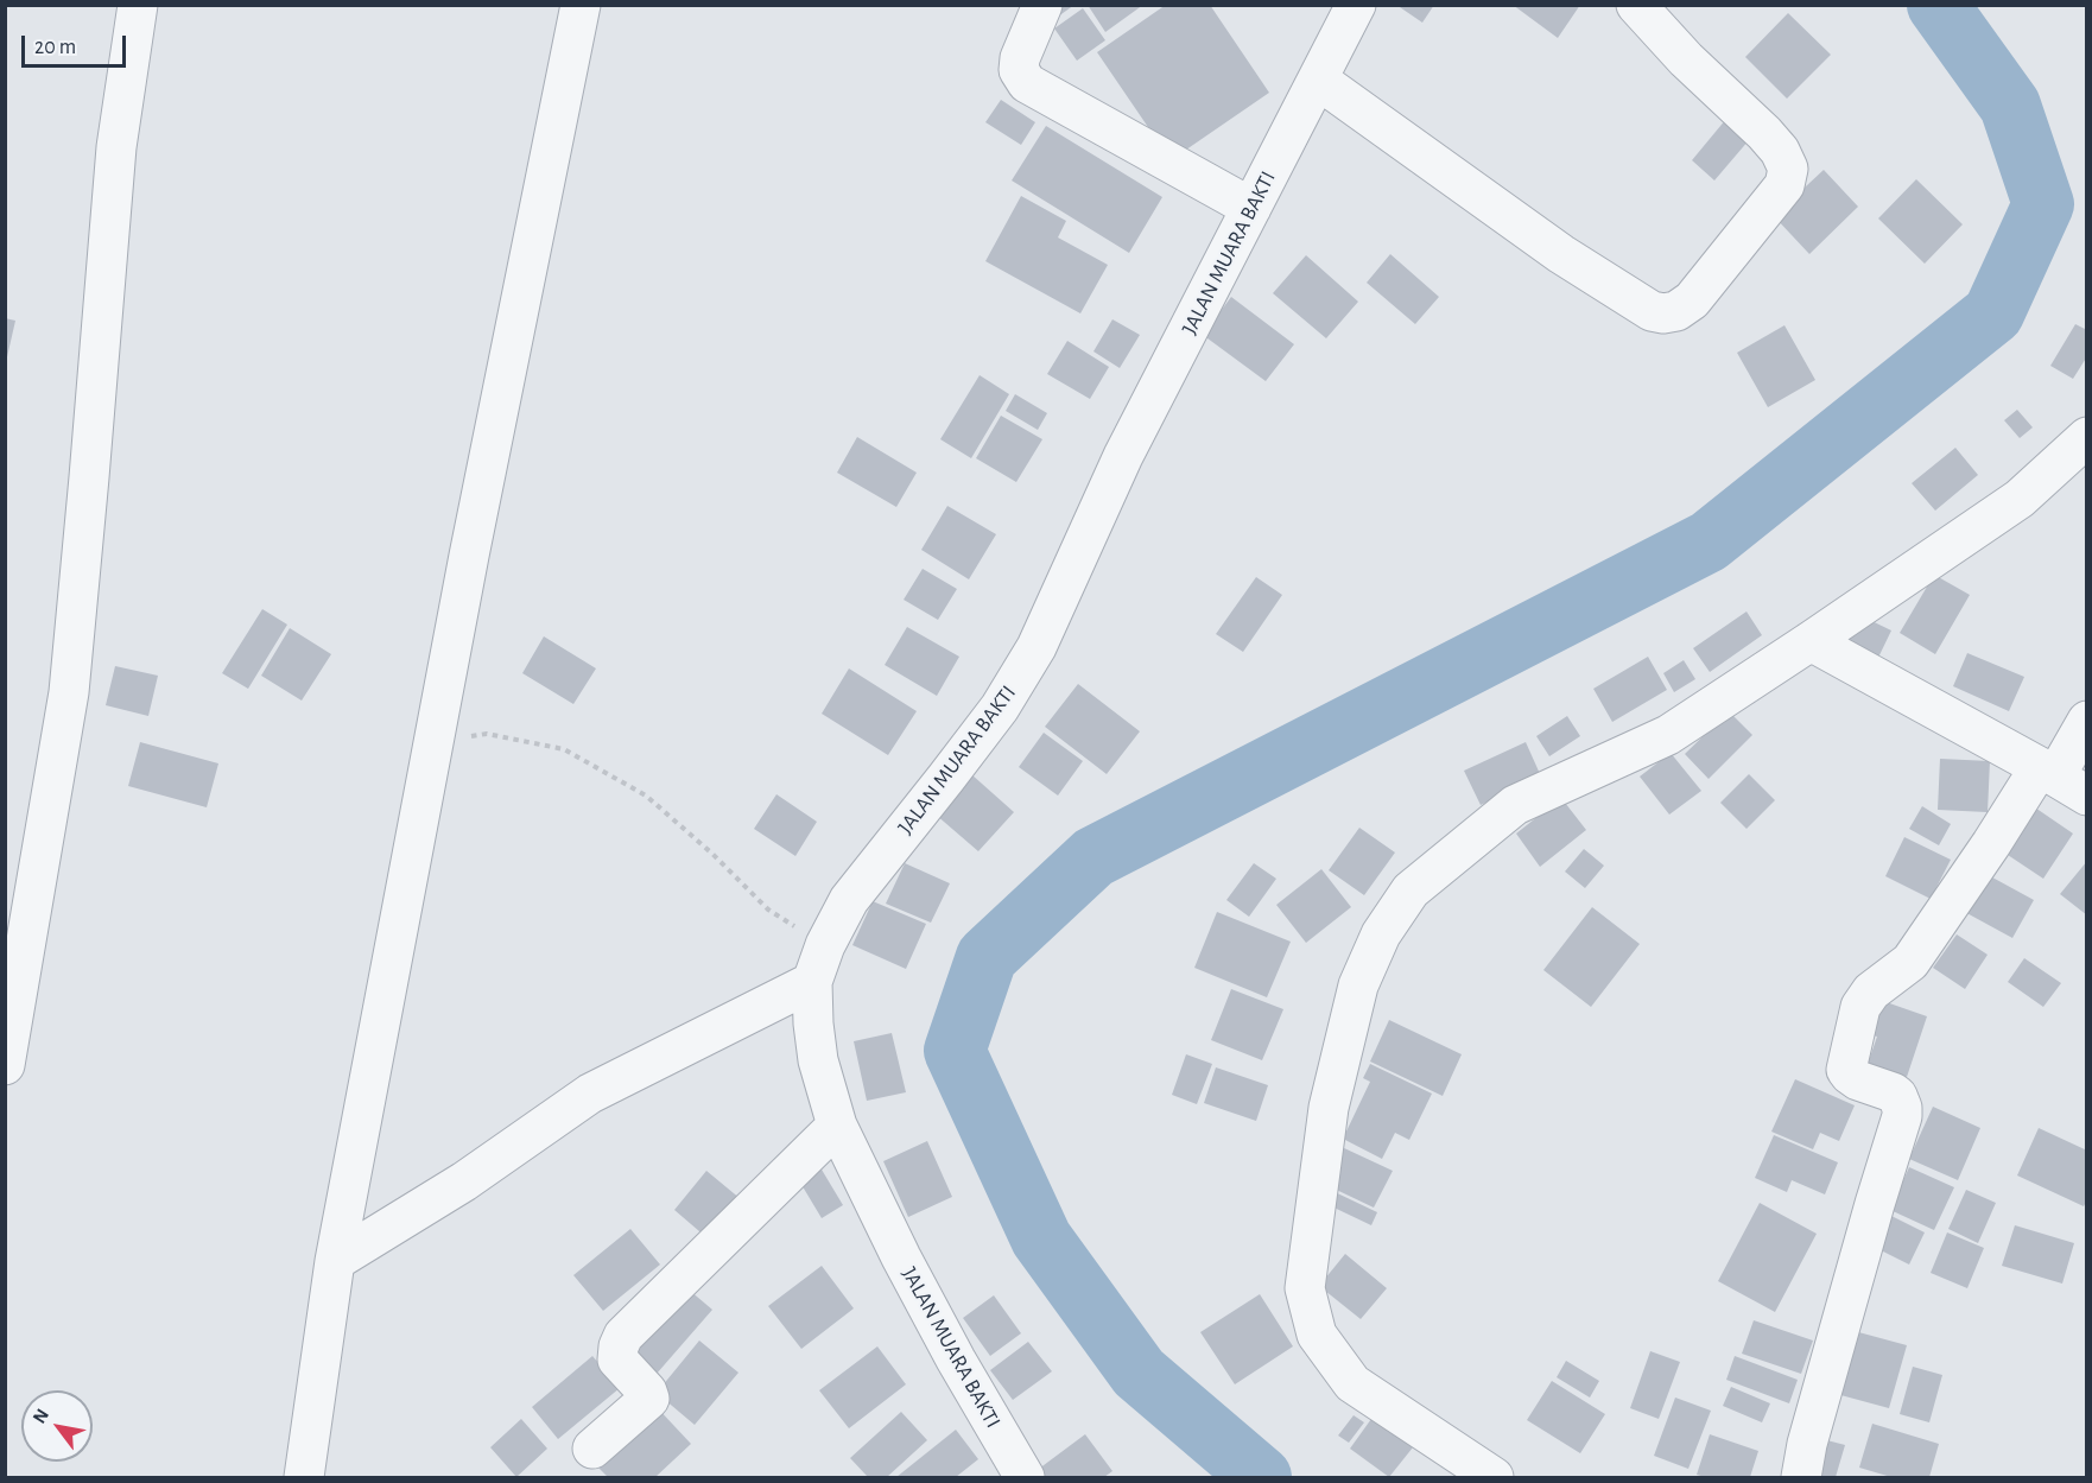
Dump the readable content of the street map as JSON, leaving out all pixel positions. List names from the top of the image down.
{
  "streets": {
    "street": ["JALAN MUARA BAKTI"]
  },
  "scale_bar": "20 m",
  "north": "top left"
}
